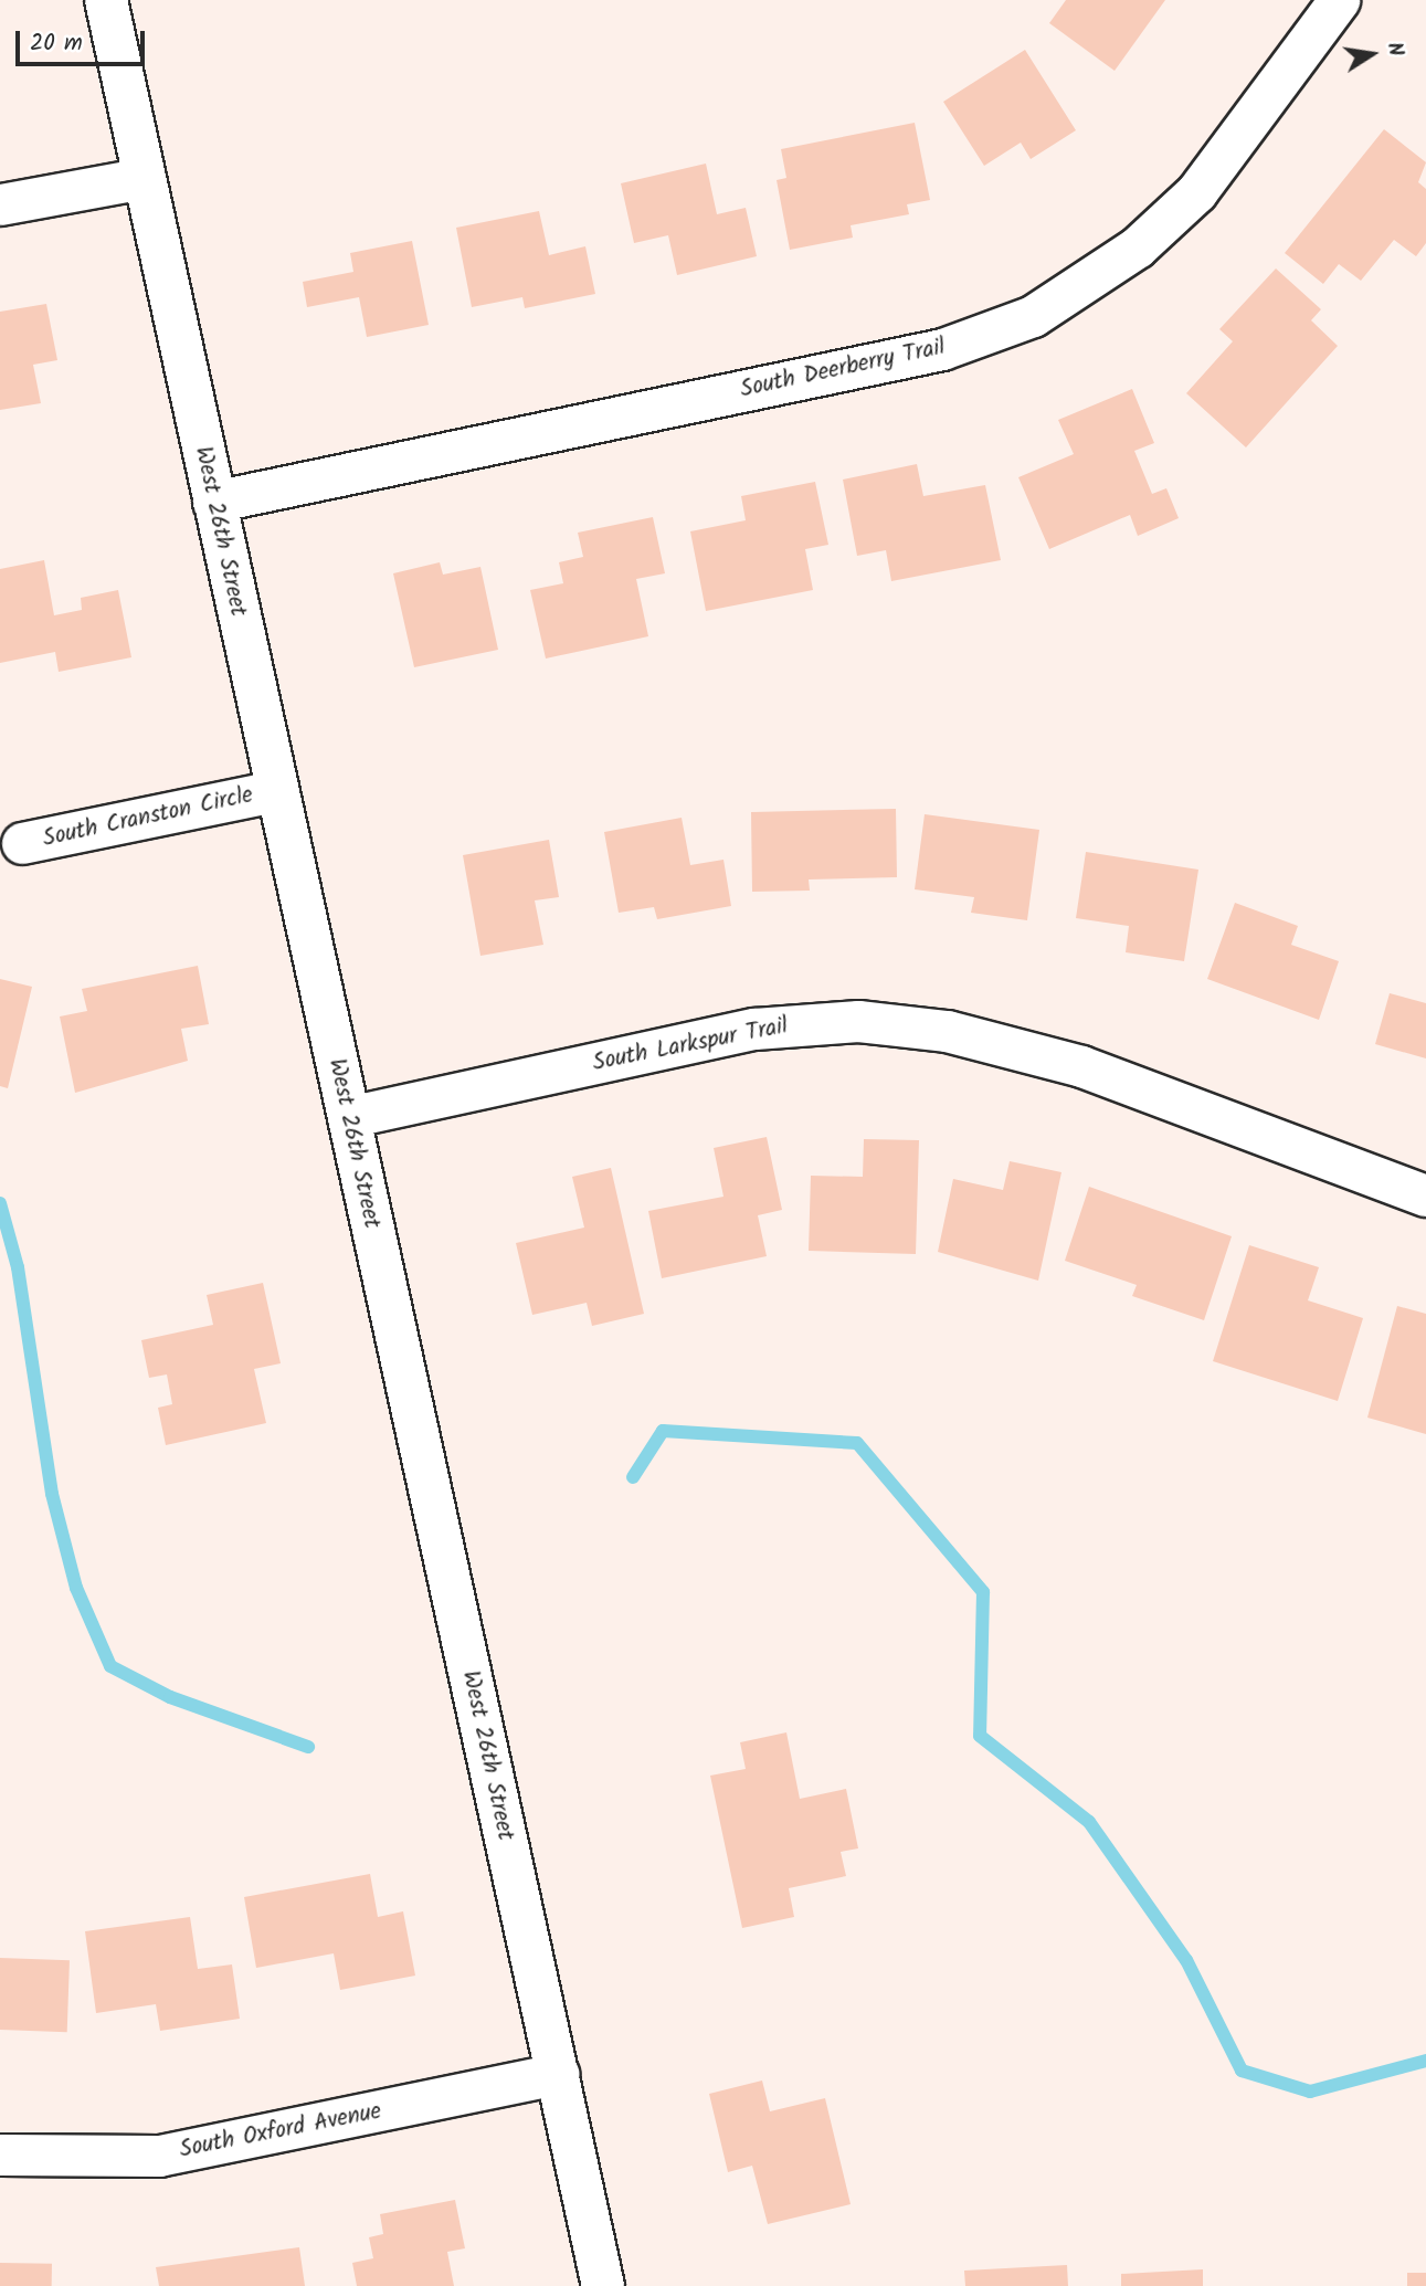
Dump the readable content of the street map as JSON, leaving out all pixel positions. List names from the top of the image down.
{
  "streets": {
    "main road": ["West 26th Street"],
    "street": [
      "South Deerberry Trail",
      "South Cranston Circle",
      "South Larkspur Trail",
      "South Oxford Avenue"
    ]
  },
  "crossings": [
    ["South Deerberry Trail", "West 26th Street"],
    ["West 26th Street", "South Cranston Circle"],
    ["West 26th Street", "South Larkspur Trail"],
    ["West 26th Street", "South Oxford Avenue"]
  ],
  "scale_bar": "20 m",
  "north": "right"
}
